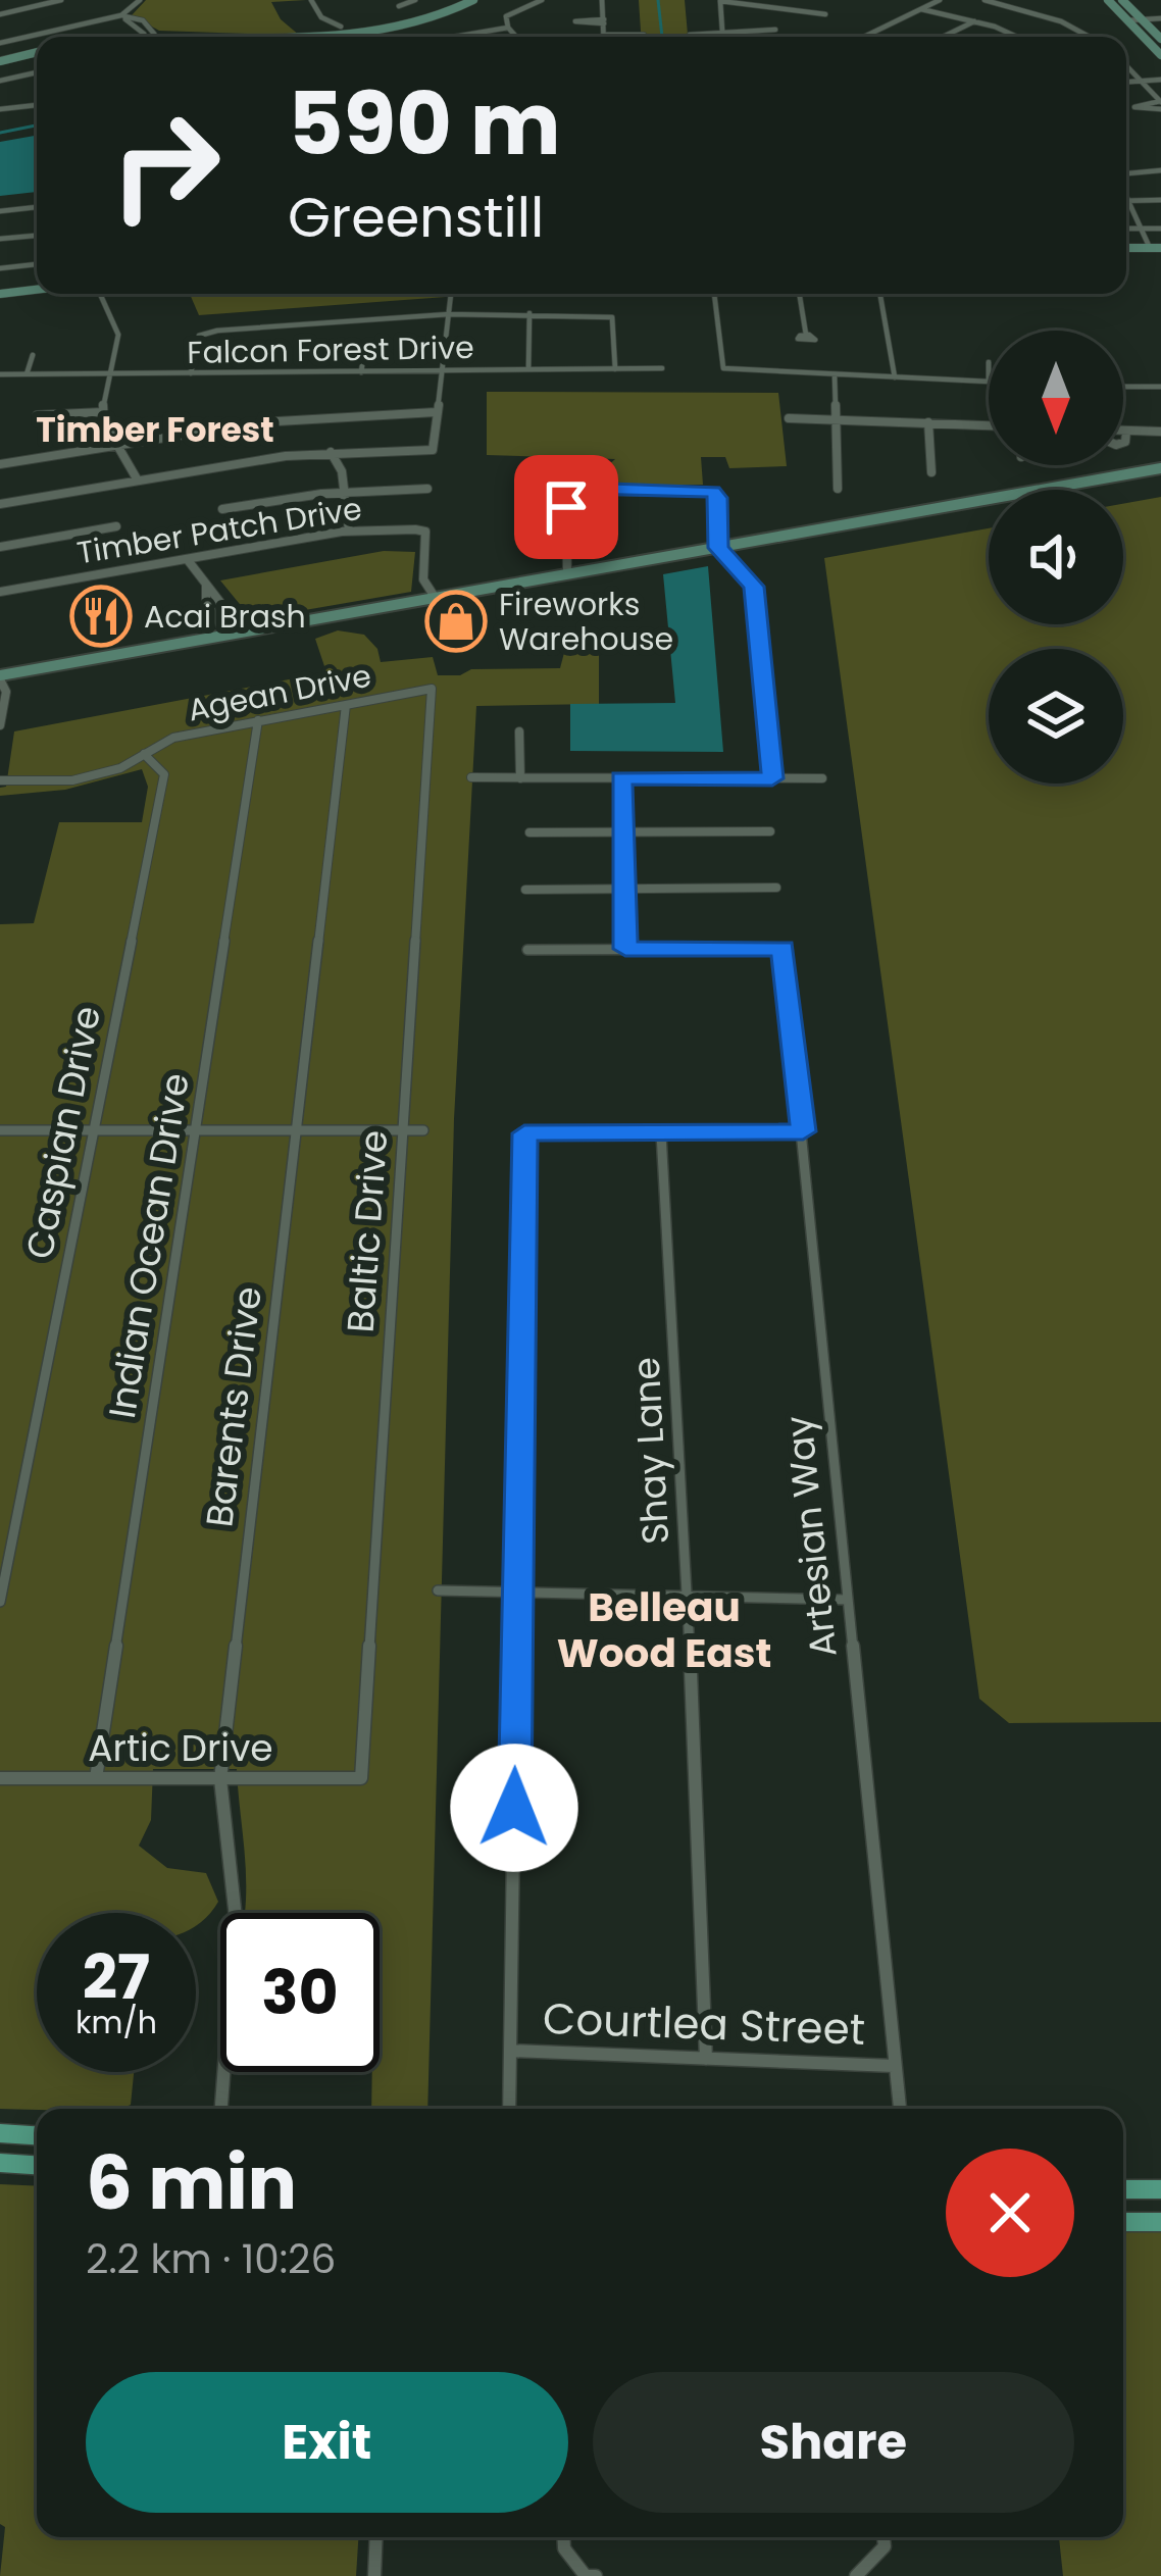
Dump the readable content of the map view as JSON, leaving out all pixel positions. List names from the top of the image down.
{
  "streets": {
    "street": [
      "Falcon Forest Drive",
      "Timber Patch Drive",
      "Agean Drive",
      "Caspian Drive",
      "Baltic Drive",
      "Indian Ocean Drive",
      "Barents Drive",
      "Shay Lane",
      "Artesian Way",
      "Artic Drive",
      "Courtlea Street"
    ]
  },
  "crossings": [
    ["Agean Drive", "Caspian Drive"],
    ["Agean Drive", "Baltic Drive"],
    ["Agean Drive", "Indian Ocean Drive"],
    ["Agean Drive", "Barents Drive"],
    ["Baltic Drive", "Artic Drive"],
    ["Indian Ocean Drive", "Artic Drive"],
    ["Barents Drive", "Artic Drive"],
    ["Shay Lane", "Courtlea Street"],
    ["Artesian Way", "Courtlea Street"]
  ],
  "districts": ["Timber Forest", "Belleau Wood East"],
  "places": {
    "restaurant": ["Acai Brash"],
    "shop": ["Fireworks Warehouse"]
  },
  "north": "bottom",
  "page": {
    "turn": ["590 m", "Greenstill"],
    "speed": "27 km/h",
    "limit": "30",
    "heading": ["6 min", "2.2 km · 10:26"],
    "buttons": ["Exit", "Share"]
  }
}
